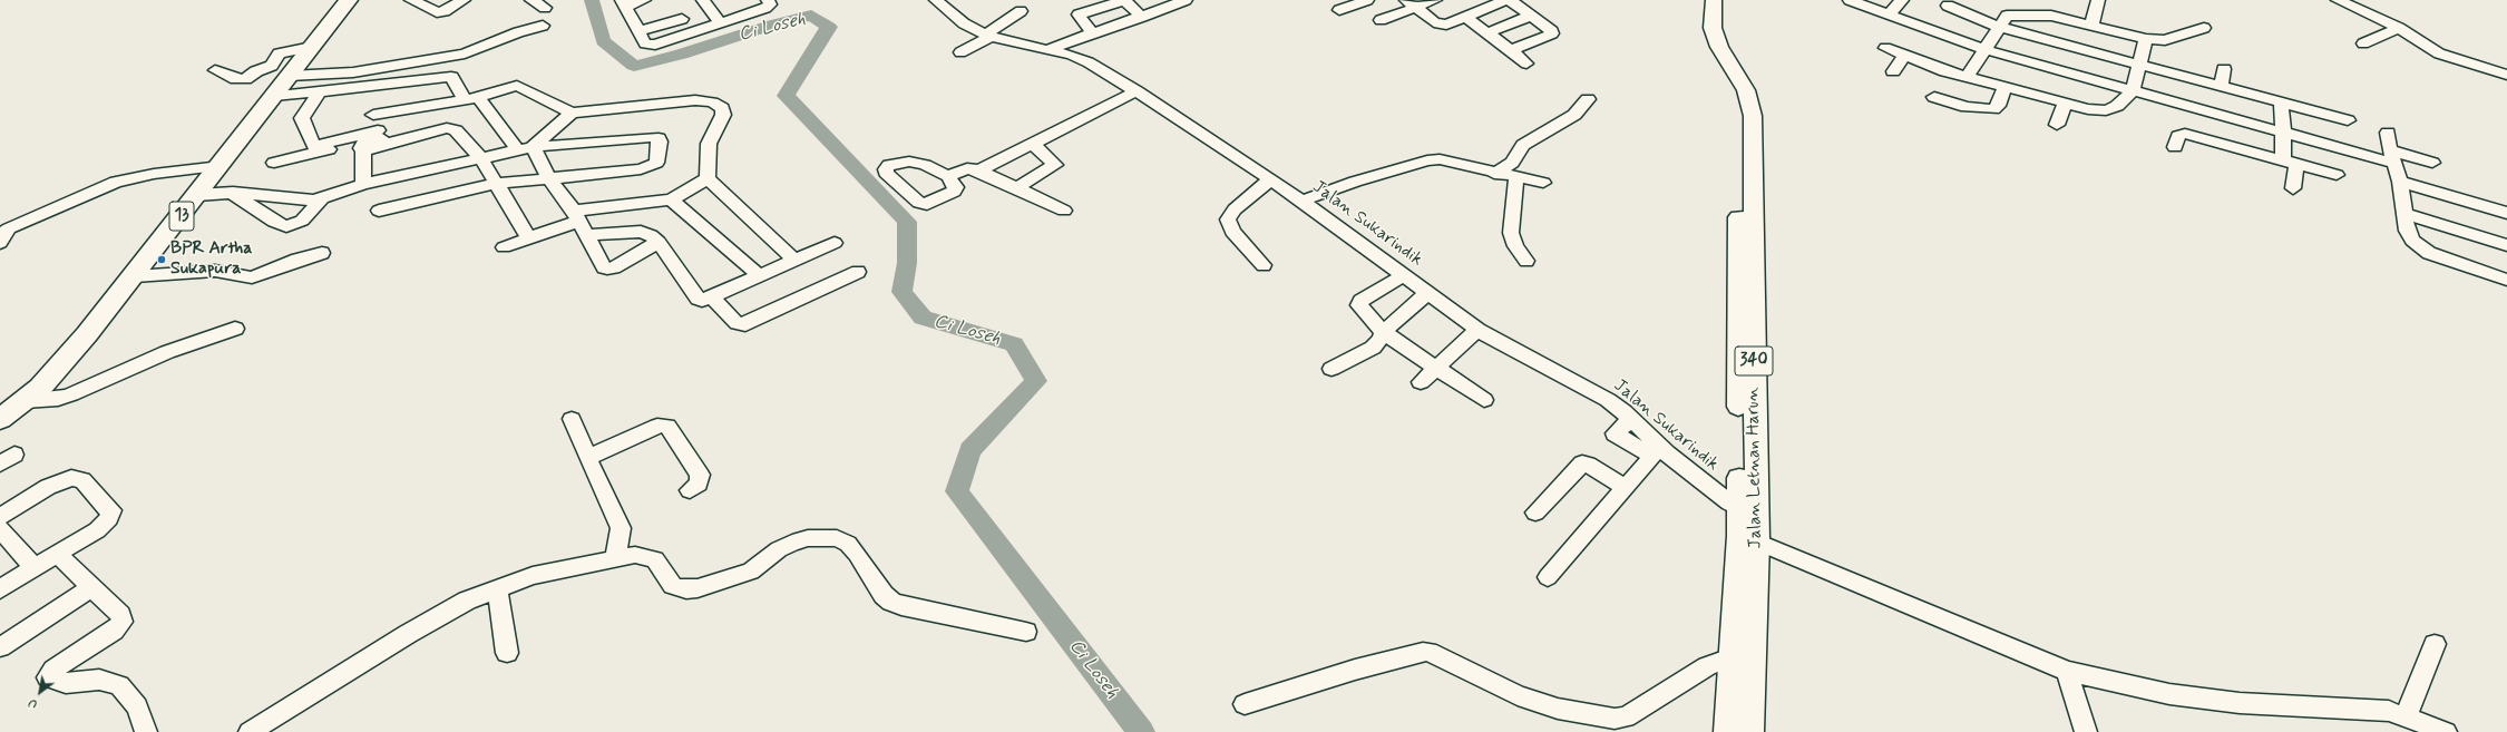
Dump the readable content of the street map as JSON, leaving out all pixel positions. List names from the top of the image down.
{
  "streets": {
    "highway": ["13"],
    "main road": ["340", "Jalan Letnan Harun"],
    "street": ["Jalan Sukarindik"]
  },
  "crossings": [
    ["Jalan Sukarindik", "Jalan Letnan Harun"]
  ],
  "water": ["Ci Loseh"],
  "places": ["BPR Artha Sukapura"],
  "north": "bottom left"
}
